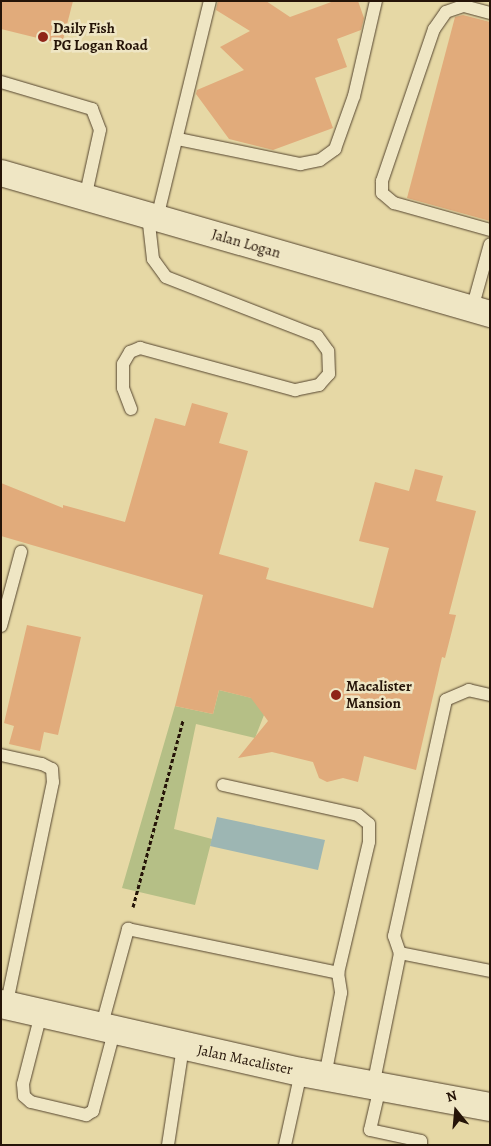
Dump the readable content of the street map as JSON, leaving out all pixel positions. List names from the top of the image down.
{
  "streets": {
    "main road": ["Jalan Macalister"],
    "street": ["Jalan Logan"]
  },
  "places": ["Daily Fish PG Logan Road", "Macalister Mansion"],
  "north": "top"
}
